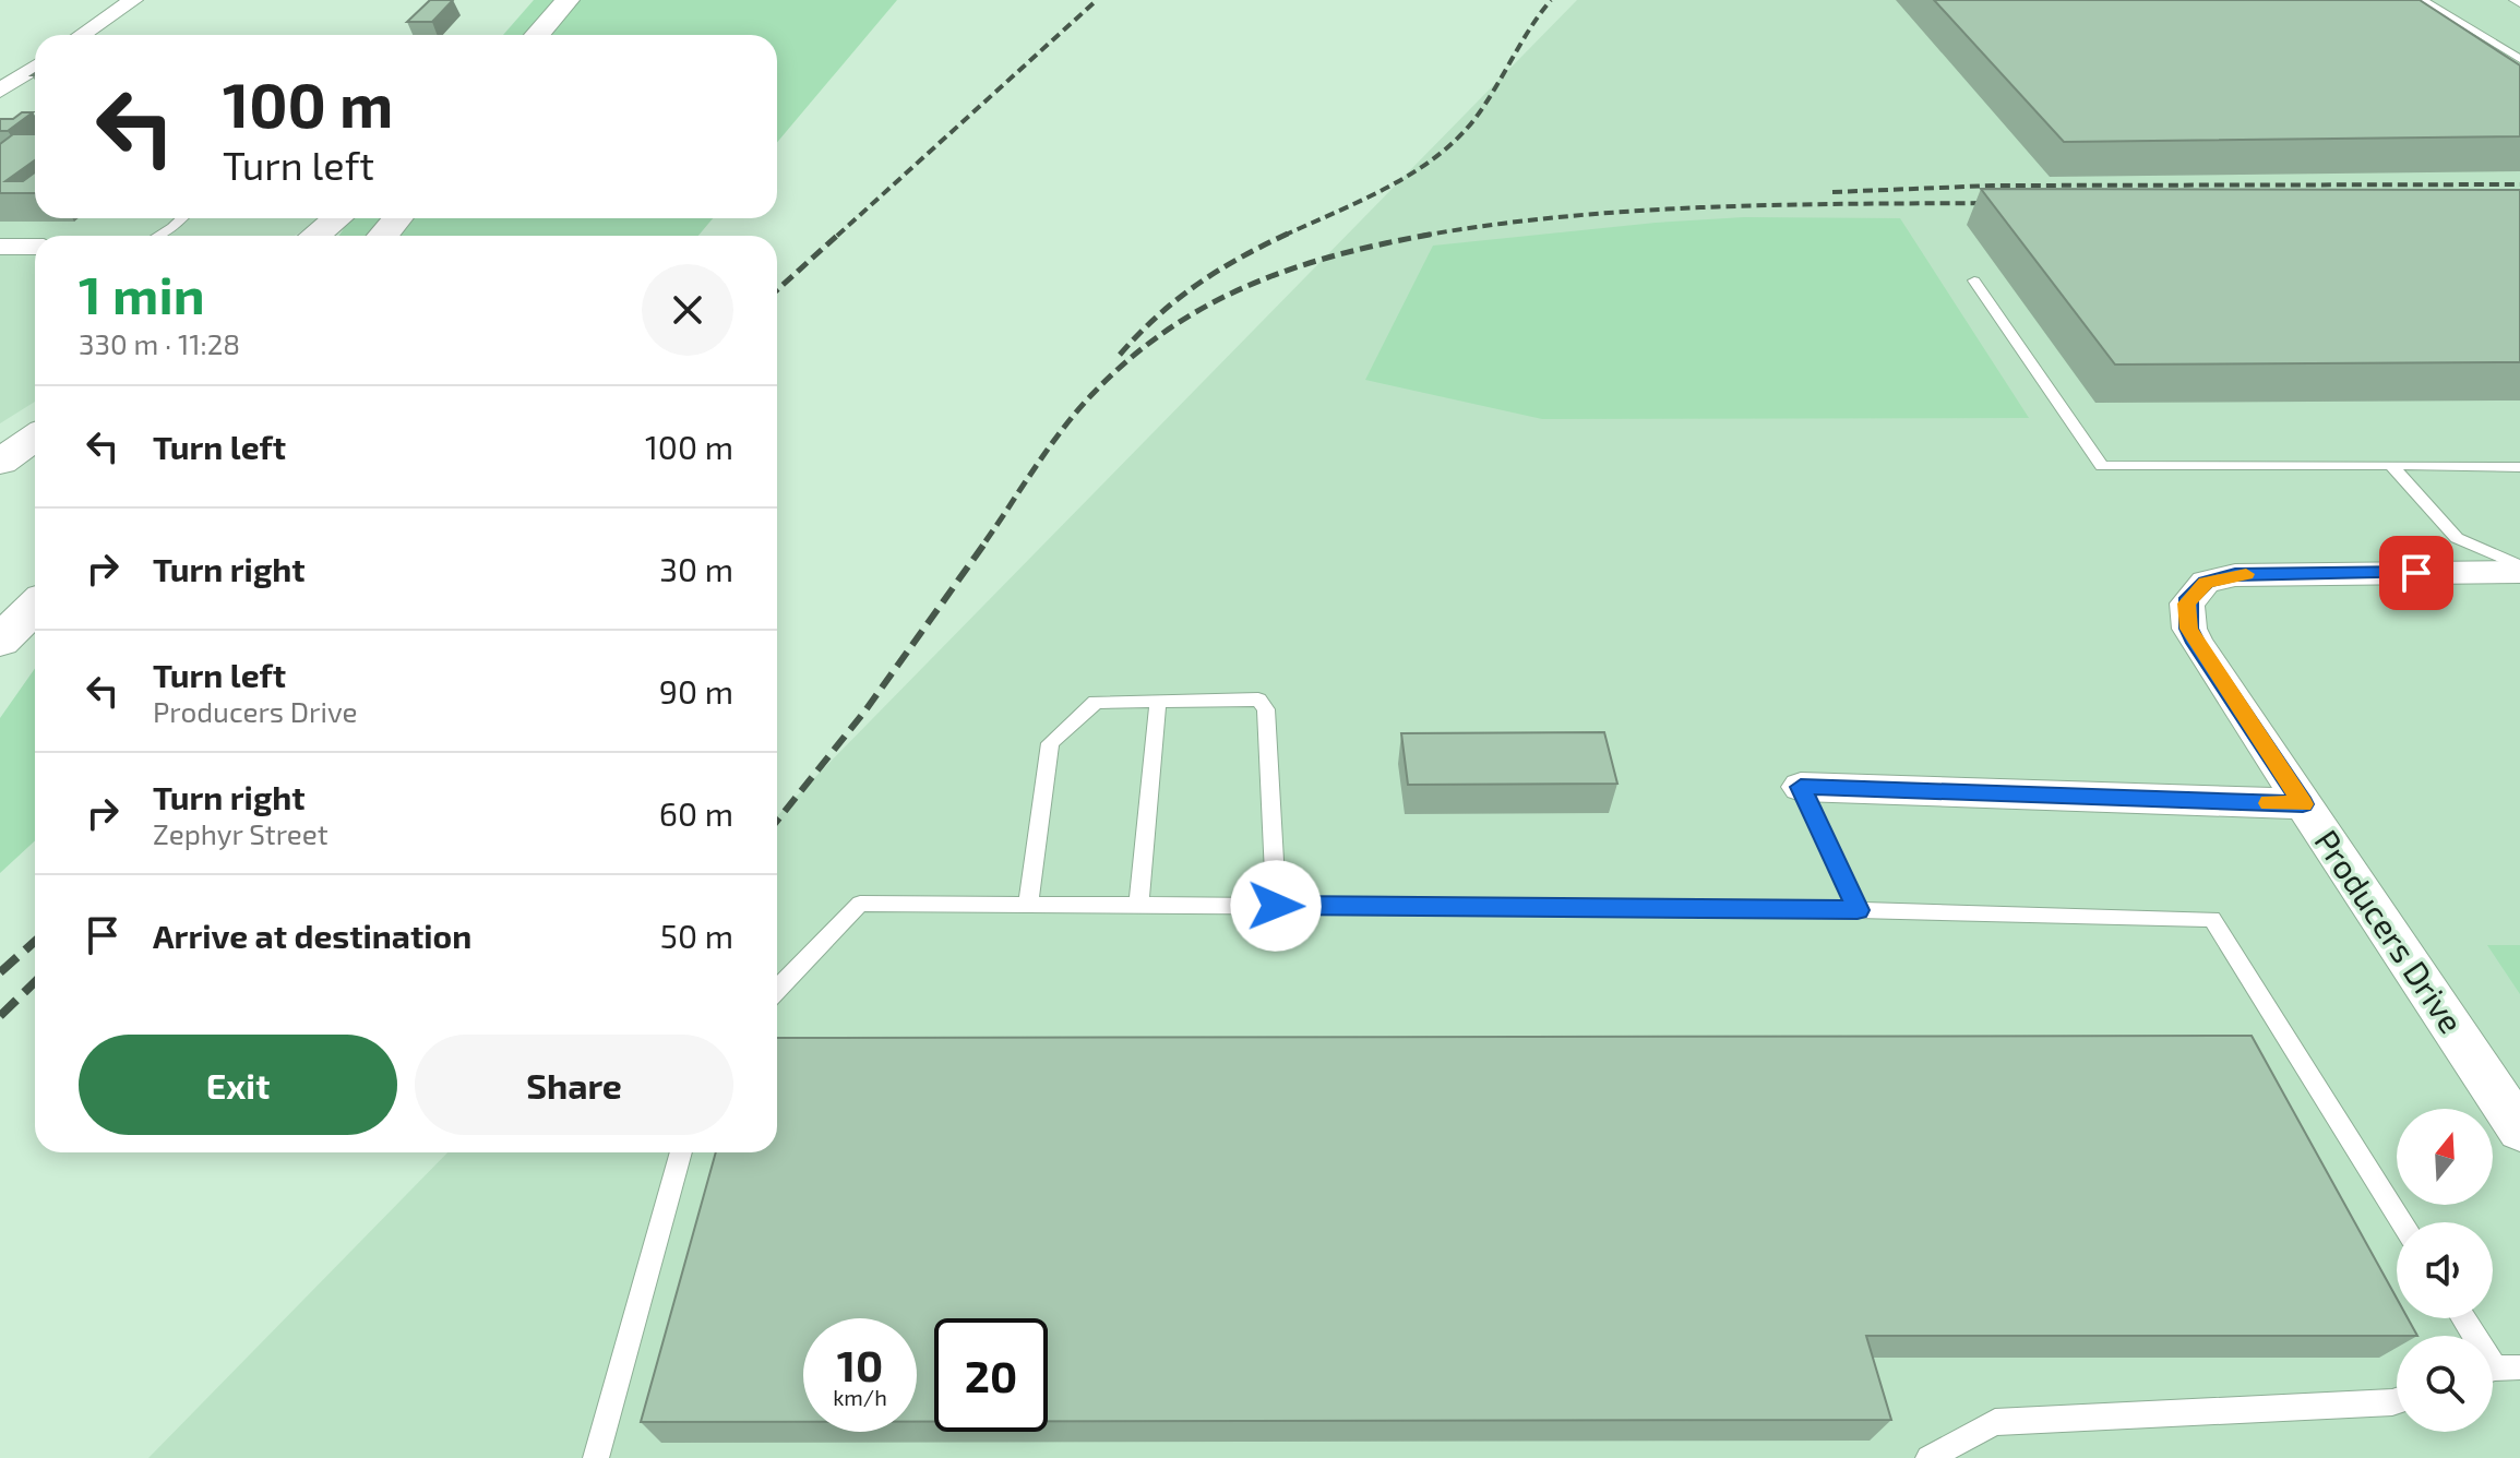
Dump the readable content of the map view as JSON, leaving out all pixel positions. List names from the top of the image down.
{
  "streets": {
    "street": ["Producers Drive"]
  },
  "north": "top",
  "page": {
    "turn": ["100 m", "Turn left"],
    "heading": ["1 min", "330 m · 11:28"],
    "list": [
      {
        "name": "Turn left",
        "value": "100 m"
      },
      {
        "name": "Turn right",
        "value": "30 m"
      },
      {
        "name": "Turn left",
        "note": "Producers Drive",
        "value": "90 m"
      },
      {
        "name": "Turn right",
        "note": "Zephyr Street",
        "value": "60 m"
      },
      {
        "name": "Arrive at destination",
        "value": "50 m"
      }
    ],
    "buttons": ["Exit", "Share"],
    "speed": "10 km/h",
    "limit": "20"
  }
}
